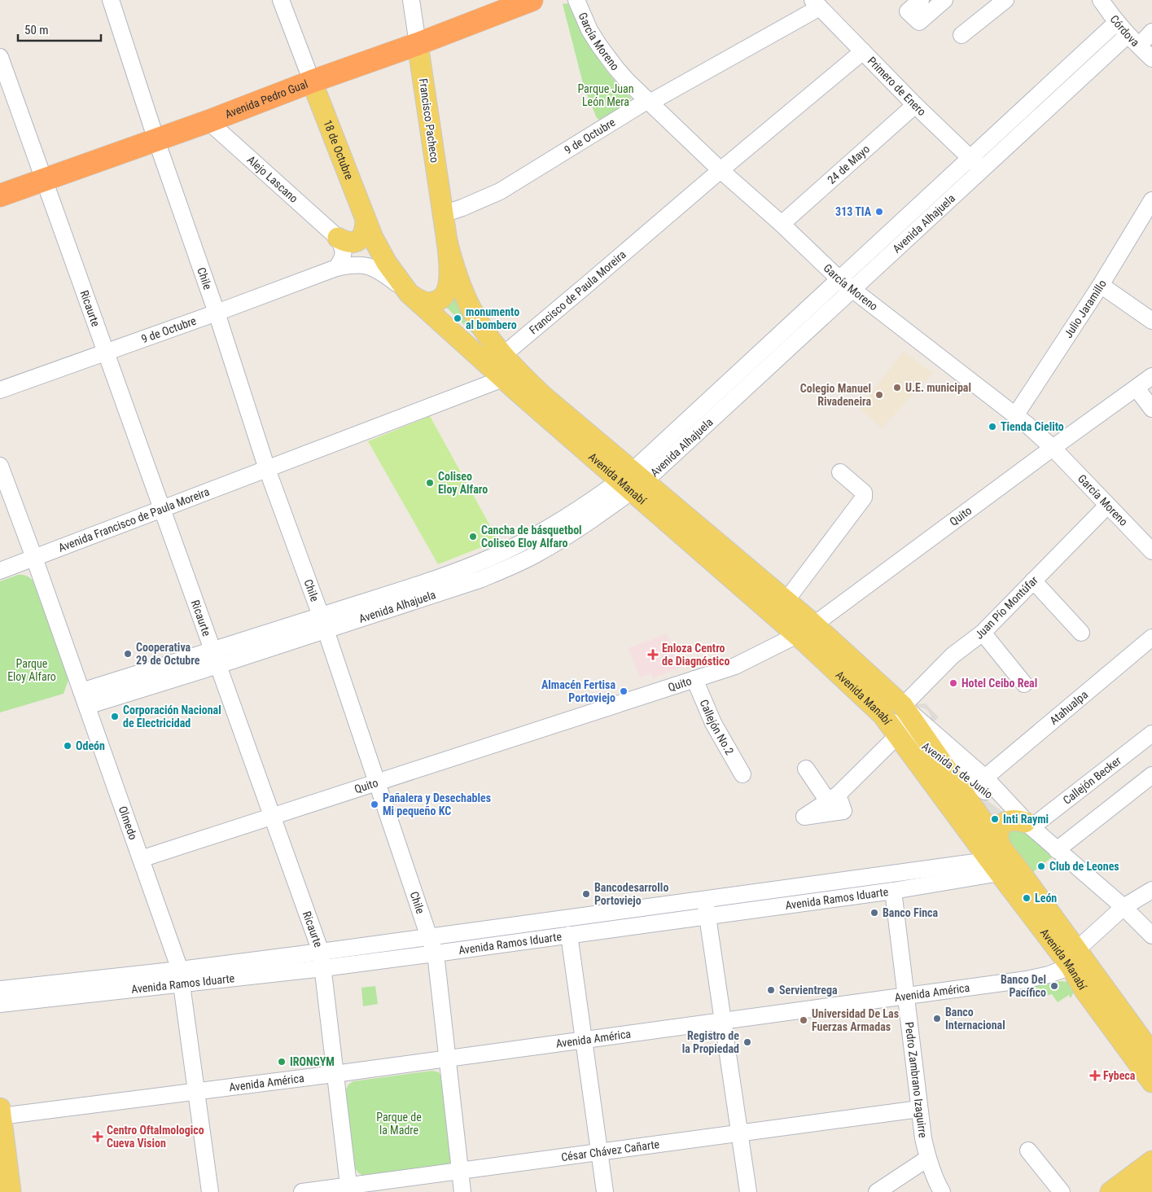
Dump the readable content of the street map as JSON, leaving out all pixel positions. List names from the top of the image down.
{
  "streets": {
    "highway": ["Avenida Pedro Gual"],
    "main road": [
      "Francisco Pacheco",
      "18 de Octubre",
      "Alejo Lascano",
      "Avenida Manabí"
    ],
    "street": [
      "Córdova",
      "García Moreno",
      "Primero de Enero",
      "9 de Octubre",
      "24 de Mayo",
      "Avenida Alhajuela",
      "Chile",
      "Francisco de Paula Moreira",
      "Ricaurte",
      "Julio Jaramillo",
      "Quito",
      "Avenida Francisco de Paula Moreira",
      "Juan Pío Montúfar",
      "Atahualpa",
      "Callejón No.2",
      "Avenida 5 de Junio",
      "Callejón Becker",
      "Olmedo",
      "Avenida Ramos Iduarte",
      "Avenida América",
      "Pedro Zambrano Izaguirre",
      "César Chávez Cañarte"
    ]
  },
  "crossings": [
    ["Córdova", "Avenida Alhajuela"],
    ["García Moreno", "9 de Octubre"],
    ["García Moreno", "24 de Mayo"],
    ["García Moreno", "Avenida Alhajuela"],
    ["García Moreno", "Francisco de Paula Moreira"],
    ["García Moreno", "Julio Jaramillo"],
    ["García Moreno", "Quito"],
    ["García Moreno", "Juan Pío Montúfar"],
    ["Primero de Enero", "9 de Octubre"],
    ["Primero de Enero", "24 de Mayo"],
    ["Primero de Enero", "Avenida Alhajuela"],
    ["Primero de Enero", "Francisco de Paula Moreira"],
    ["Avenida Pedro Gual", "Francisco Pacheco"],
    ["Avenida Pedro Gual", "18 de Octubre"],
    ["Avenida Pedro Gual", "Alejo Lascano"],
    ["Avenida Pedro Gual", "Chile"],
    ["Avenida Pedro Gual", "Ricaurte"],
    ["Francisco Pacheco", "9 de Octubre"],
    ["9 de Octubre", "Alejo Lascano"],
    ["9 de Octubre", "Chile"],
    ["9 de Octubre", "Ricaurte"],
    ["18 de Octubre", "Alejo Lascano"],
    ["Alejo Lascano", "Avenida Manabí"],
    ["Avenida Alhajuela", "Chile"],
    ["Avenida Alhajuela", "Ricaurte"],
    ["Avenida Alhajuela", "Avenida Manabí"],
    ["Avenida Alhajuela", "Olmedo"],
    ["Chile", "Quito"],
    ["Chile", "Avenida Francisco de Paula Moreira"],
    ["Chile", "Avenida Ramos Iduarte"],
    ["Chile", "Avenida América"],
    ["Chile", "César Chávez Cañarte"],
    ["Ricaurte", "Quito"],
    ["Ricaurte", "Avenida Francisco de Paula Moreira"],
    ["Ricaurte", "Avenida Ramos Iduarte"],
    ["Ricaurte", "Avenida América"],
    ["Ricaurte", "César Chávez Cañarte"],
    ["Avenida Manabí", "Quito"],
    ["Avenida Manabí", "Juan Pío Montúfar"],
    ["Avenida Manabí", "Avenida 5 de Junio"],
    ["Avenida Manabí", "Avenida Ramos Iduarte"],
    ["Avenida Manabí", "Avenida América"],
    ["Quito", "Callejón No.2"],
    ["Quito", "Olmedo"],
    ["Avenida Francisco de Paula Moreira", "Olmedo"],
    ["Juan Pío Montúfar", "Avenida 5 de Junio"],
    ["Atahualpa", "Avenida 5 de Junio"],
    ["Avenida 5 de Junio", "Callejón Becker"],
    ["Avenida 5 de Junio", "Avenida América"],
    ["Olmedo", "Avenida Ramos Iduarte"],
    ["Olmedo", "Avenida América"],
    ["Avenida Ramos Iduarte", "Pedro Zambrano Izaguirre"],
    ["Avenida América", "Pedro Zambrano Izaguirre"],
    ["Pedro Zambrano Izaguirre", "César Chávez Cañarte"]
  ],
  "parks": ["Parque Juan León Mera", "Parque Eloy Alfaro", "Parque de la Madre"],
  "places": {
    "other": [
      "313 TIA",
      "monumento al bombero",
      "U.E. municipal",
      "Colegio Manuel Rivadeneira",
      "Tienda Cielito",
      "Coliseo Eloy Alfaro",
      "Cancha de básquetbol Coliseo Eloy Alfaro",
      "Cooperativa 29 de Octubre",
      "Hotel Ceibo Real",
      "Almacén Fertisa Portoviejo",
      "Corporación Nacional de Electricidad",
      "Odeón",
      "Pañalera y Desechables Mi pequeño KC",
      "Inti Raymi",
      "Club de Leones",
      "Bancodesarrollo Portoviejo",
      "León",
      "Banco Finca",
      "Banco Del Pacífico",
      "Servientrega",
      "Banco Internacional",
      "Universidad De Las Fuerzas Armadas",
      "Registro de la Propiedad",
      "IRONGYM"
    ],
    "health": ["Enloza Centro de Diagnóstico", "Fybeca", "Centro Oftalmologico Cueva Vision"]
  },
  "scale_bar": "50 m"
}
